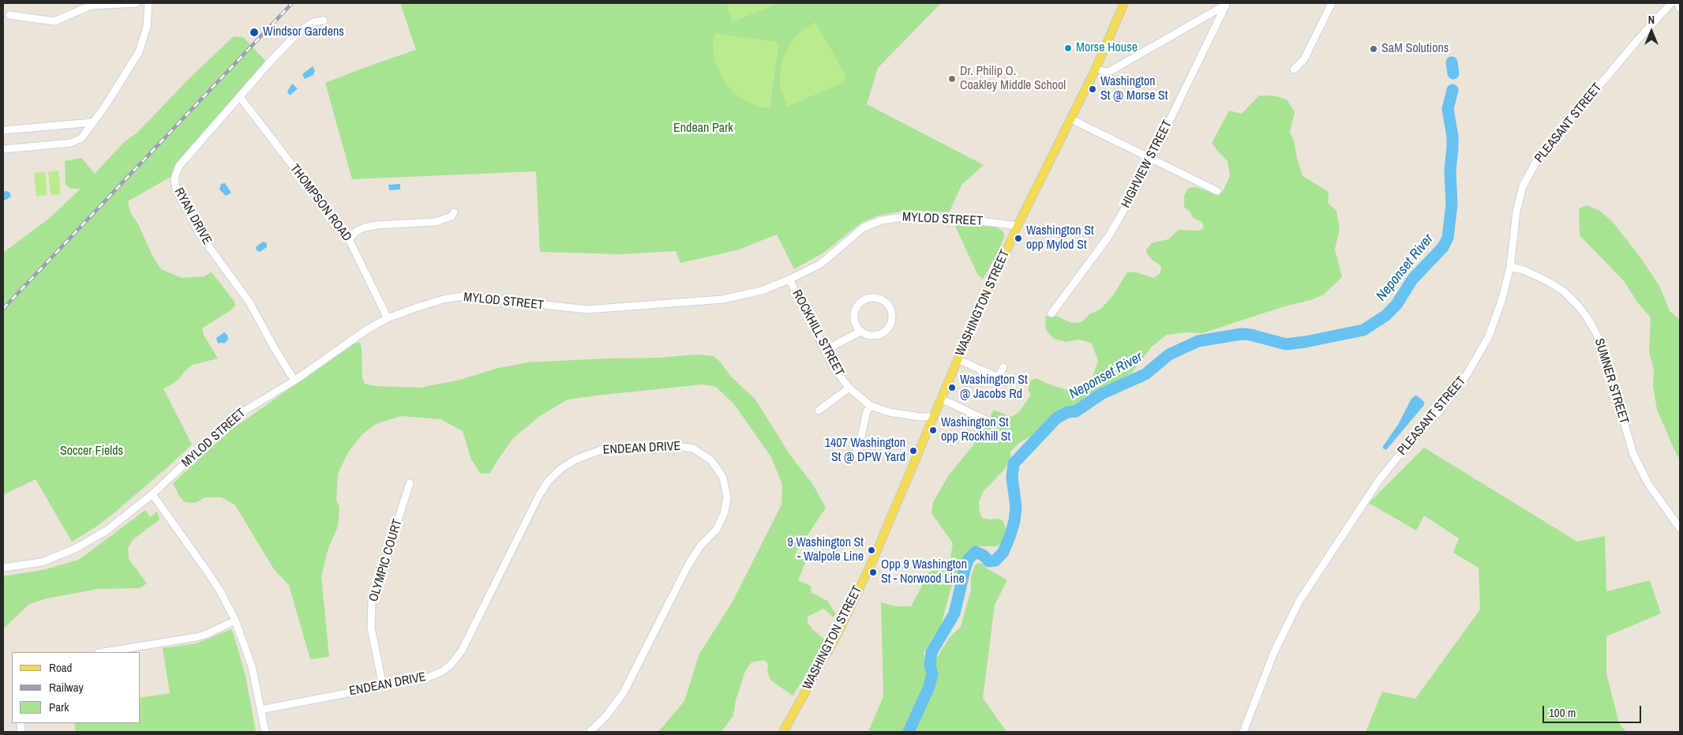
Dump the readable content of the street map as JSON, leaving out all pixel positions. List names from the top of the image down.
{
  "streets": {
    "main road": ["WASHINGTON STREET"],
    "street": [
      "PLEASANT STREET",
      "HIGHVIEW STREET",
      "THOMPSON ROAD",
      "RYAN DRIVE",
      "MYLOD STREET",
      "ROCKHILL STREET",
      "SUMNER STREET",
      "ENDEAN DRIVE",
      "OLYMPIC COURT"
    ]
  },
  "crossings": [
    ["PLEASANT STREET", "SUMNER STREET"],
    ["THOMPSON ROAD", "RYAN DRIVE"],
    ["THOMPSON ROAD", "MYLOD STREET"],
    ["RYAN DRIVE", "MYLOD STREET"],
    ["MYLOD STREET", "WASHINGTON STREET"],
    ["MYLOD STREET", "ROCKHILL STREET"],
    ["WASHINGTON STREET", "ROCKHILL STREET"],
    ["ENDEAN DRIVE", "OLYMPIC COURT"]
  ],
  "water": ["Neponset River"],
  "parks": ["Endean Park", "Soccer Fields"],
  "places": [
    "Windsor Gardens",
    "Morse House",
    "SaM Solutions",
    "Dr. Philip O. Coakley Middle School",
    "Washington St @ Morse St",
    "Washington St opp Mylod St",
    "Washington St @ Jacobs Rd",
    "Washington St opp Rockhill St",
    "1407 Washington St @ DPW Yard",
    "9 Washington St - Walpole Line",
    "Opp 9 Washington St - Norwood Line"
  ],
  "legend": ["Road", "Railway", "Park"],
  "scale_bar": "100 m",
  "north": "top"
}
